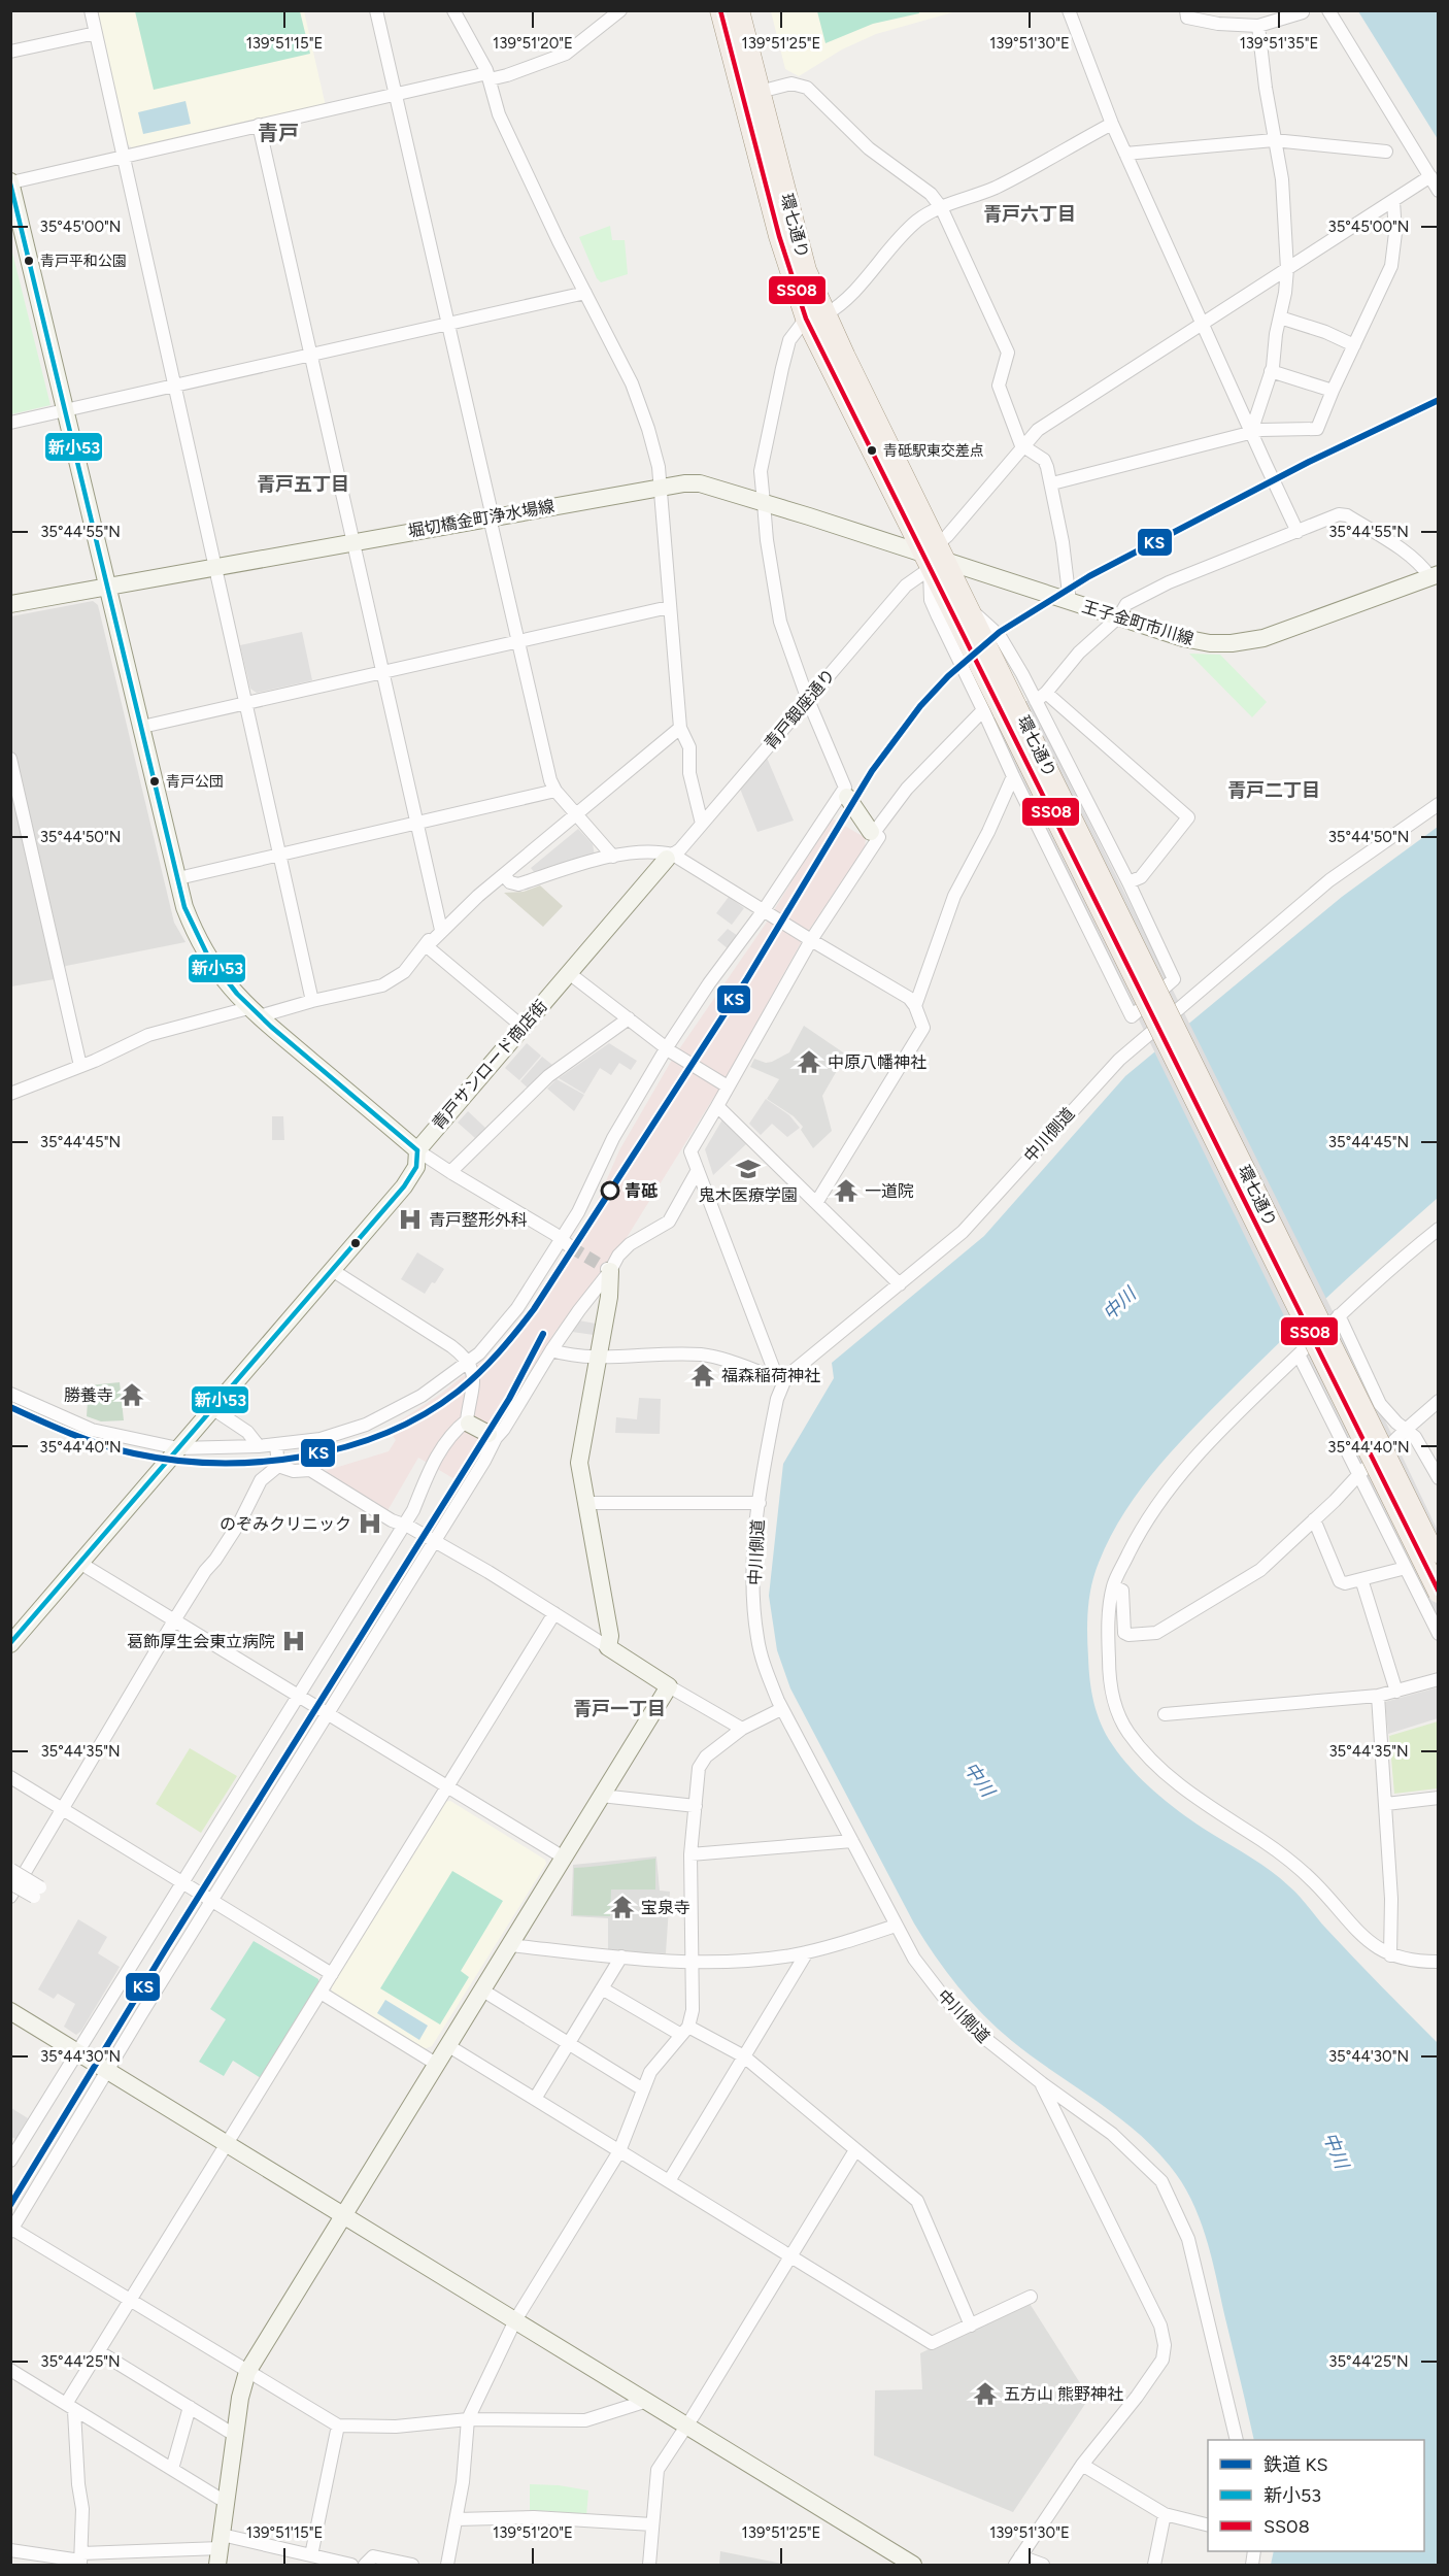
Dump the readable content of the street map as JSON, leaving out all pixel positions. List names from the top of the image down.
{
  "streets": {
    "main road": ["環七通り"],
    "street": [
      "堀切橋金町浄水場線",
      "王子金町市川線",
      "青戸銀座通り",
      "青戸サンロード商店街",
      "中川側道"
    ]
  },
  "crossings": [
    ["環七通り", "堀切橋金町浄水場線"],
    ["環七通り", "王子金町市川線"],
    ["環七通り", "青戸銀座通り"],
    ["堀切橋金町浄水場線", "王子金町市川線"],
    ["堀切橋金町浄水場線", "青戸銀座通り"],
    ["王子金町市川線", "青戸銀座通り"],
    ["青戸銀座通り", "青戸サンロード商店街"]
  ],
  "districts": [
    "青戸",
    "青戸六丁目",
    "青戸五丁目",
    "青戸二丁目",
    "青戸一丁目"
  ],
  "water": ["中川"],
  "places": {
    "other": [
      "青戸平和公園",
      "青砥駅東交差点",
      "青戸公団",
      "青砥"
    ],
    "temple": [
      "中原八幡神社",
      "一道院",
      "福森稲荷神社",
      "勝養寺",
      "宝泉寺",
      "五方山 熊野神社"
    ],
    "school or university": ["鬼木医療学園"],
    "hospital": ["青戸整形外科", "のぞみクリニック", "葛飾厚生会東立病院"]
  },
  "lines": ["transit line SS08", "transit line 新小53", "rail line KS"],
  "legend": ["鉄道 KS", "新小53", "SS08"],
  "coordinates": [
    "139°51'15\"E",
    "139°51'20\"E",
    "139°51'25\"E",
    "139°51'30\"E",
    "139°51'35\"E",
    "35°45'00\"N",
    "35°44'55\"N",
    "35°44'50\"N",
    "35°44'45\"N",
    "35°44'40\"N",
    "35°44'35\"N",
    "35°44'30\"N",
    "35°44'25\"N"
  ]
}
